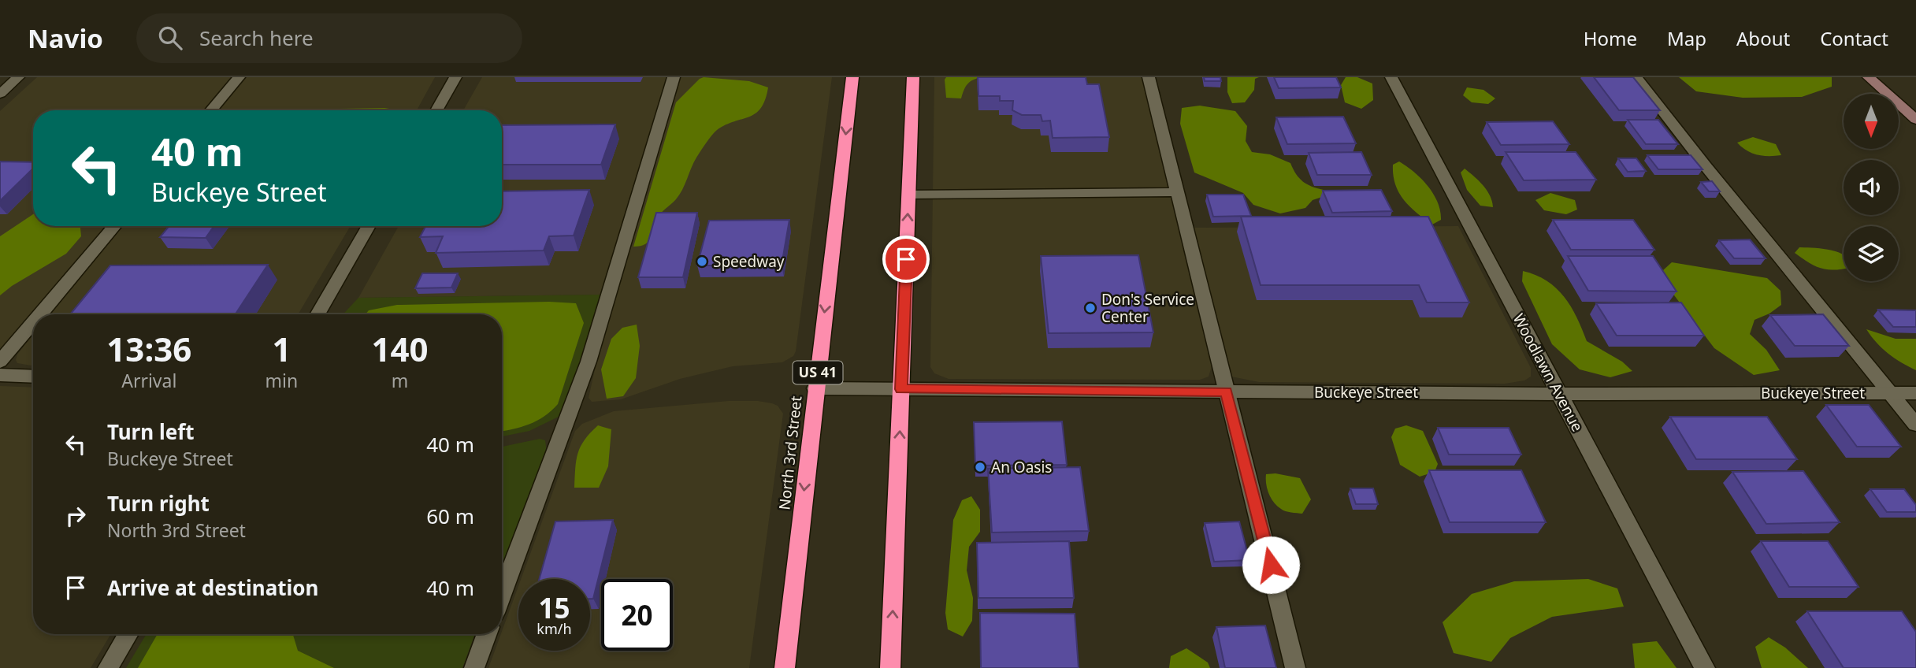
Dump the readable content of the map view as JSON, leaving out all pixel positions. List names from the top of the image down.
{
  "streets": {
    "highway": ["US 41", "North 3rd Street"],
    "street": ["Woodlawn Avenue", "Buckeye Street"]
  },
  "crossings": [
    ["Woodlawn Avenue", "Buckeye Street"],
    ["Buckeye Street", "North 3rd Street"]
  ],
  "places": ["Speedway", "Don's Service Center", "An Oasis"],
  "north": "bottom",
  "page": {
    "header": "Navio",
    "search": "Search here",
    "nav": [
      "Home",
      "Map",
      "About",
      "Contact"
    ],
    "turn": ["40 m", "Buckeye Street"],
    "eta": [
      "13:36",
      "Arrival",
      "1",
      "min",
      "140",
      "m"
    ],
    "list": [
      {
        "name": "Turn left",
        "note": "Buckeye Street",
        "value": "40 m"
      },
      {
        "name": "Turn right",
        "note": "North 3rd Street",
        "value": "60 m"
      },
      {
        "name": "Arrive at destination",
        "value": "40 m"
      }
    ],
    "speed": "15 km/h",
    "limit": "20"
  }
}
